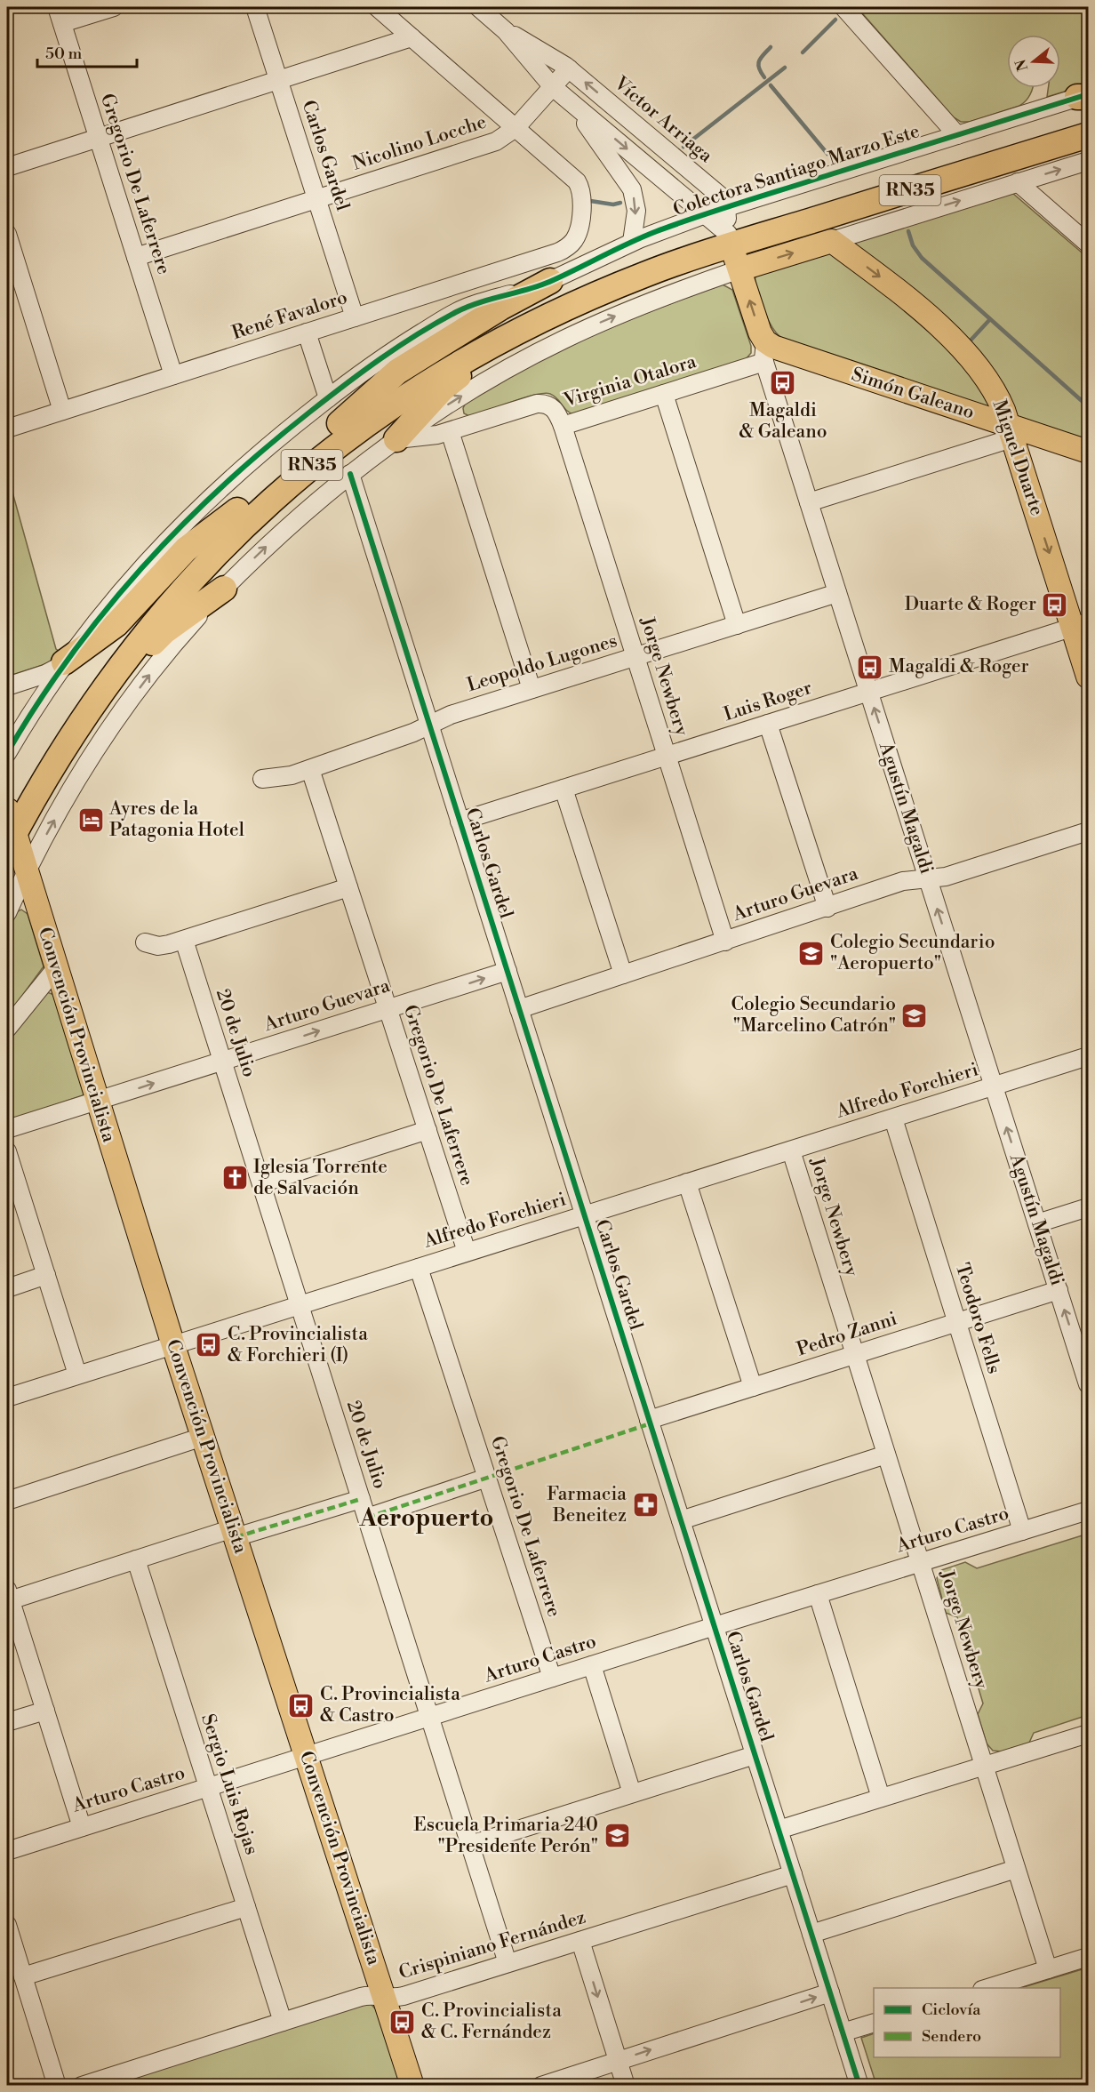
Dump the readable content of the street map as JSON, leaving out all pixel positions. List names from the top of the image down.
{
  "streets": {
    "highway": ["RN35"],
    "main road": [
      "Simón Galeano",
      "Miguel Duarte",
      "Agustín Magaldi",
      "Convención Provincialista"
    ],
    "street": [
      "Víctor Arriaga",
      "Nicolino Locche",
      "Carlos Gardel",
      "Colectora Santiago Marzo Este",
      "Gregorio De Laferrere",
      "René Favaloro",
      "Virginia Otalora",
      "Leopoldo Lugones",
      "Jorge Newbery",
      "Luis Roger",
      "Arturo Guevara",
      "20 de Julio",
      "Alfredo Forchieri",
      "Teodoro Fells",
      "Pedro Zanni",
      "Arturo Castro",
      "Sergio Luis Rojas",
      "Crispiniano Fernández"
    ]
  },
  "crossings": [
    ["Víctor Arriaga", "Nicolino Locche"],
    ["Víctor Arriaga", "Colectora Santiago Marzo Este"],
    ["Víctor Arriaga", "RN35"],
    ["Víctor Arriaga", "Agustín Magaldi"],
    ["Nicolino Locche", "Carlos Gardel"],
    ["Nicolino Locche", "Gregorio De Laferrere"],
    ["Nicolino Locche", "René Favaloro"],
    ["Carlos Gardel", "René Favaloro"],
    ["Carlos Gardel", "Leopoldo Lugones"],
    ["Carlos Gardel", "Luis Roger"],
    ["Carlos Gardel", "Arturo Guevara"],
    ["Carlos Gardel", "Alfredo Forchieri"],
    ["Carlos Gardel", "Pedro Zanni"],
    ["Carlos Gardel", "Arturo Castro"],
    ["Carlos Gardel", "Crispiniano Fernández"],
    ["Gregorio De Laferrere", "René Favaloro"],
    ["Gregorio De Laferrere", "Leopoldo Lugones"],
    ["Gregorio De Laferrere", "Arturo Guevara"],
    ["Gregorio De Laferrere", "Alfredo Forchieri"],
    ["Gregorio De Laferrere", "Arturo Castro"],
    ["RN35", "Agustín Magaldi"],
    ["RN35", "Convención Provincialista"],
    ["Virginia Otalora", "Simón Galeano"],
    ["Virginia Otalora", "Jorge Newbery"],
    ["Virginia Otalora", "Agustín Magaldi"],
    ["Simón Galeano", "Miguel Duarte"],
    ["Simón Galeano", "Agustín Magaldi"],
    ["Miguel Duarte", "Luis Roger"],
    ["Leopoldo Lugones", "Jorge Newbery"],
    ["Leopoldo Lugones", "Agustín Magaldi"],
    ["Jorge Newbery", "Luis Roger"],
    ["Jorge Newbery", "Arturo Guevara"],
    ["Jorge Newbery", "Alfredo Forchieri"],
    ["Jorge Newbery", "Pedro Zanni"],
    ["Jorge Newbery", "Arturo Castro"],
    ["Luis Roger", "Agustín Magaldi"],
    ["Agustín Magaldi", "Arturo Guevara"],
    ["Agustín Magaldi", "Alfredo Forchieri"],
    ["Agustín Magaldi", "Pedro Zanni"],
    ["Arturo Guevara", "20 de Julio"],
    ["Arturo Guevara", "Convención Provincialista"],
    ["20 de Julio", "Alfredo Forchieri"],
    ["20 de Julio", "Arturo Castro"],
    ["20 de Julio", "Crispiniano Fernández"],
    ["Convención Provincialista", "Alfredo Forchieri"],
    ["Convención Provincialista", "Arturo Castro"],
    ["Convención Provincialista", "Crispiniano Fernández"],
    ["Alfredo Forchieri", "Teodoro Fells"],
    ["Teodoro Fells", "Pedro Zanni"],
    ["Teodoro Fells", "Arturo Castro"],
    ["Arturo Castro", "Sergio Luis Rojas"],
    ["Sergio Luis Rojas", "Crispiniano Fernández"]
  ],
  "one_way": ["Miguel Duarte", "Agustín Magaldi"],
  "districts": ["Aeropuerto"],
  "places": {
    "bus stop": [
      "Magaldi & Galeano",
      "Duarte & Roger",
      "Magaldi & Roger",
      "C. Provincialista & Forchieri (I)",
      "C. Provincialista & Castro",
      "C. Provincialista & C. Fernández"
    ],
    "hotel": ["Ayres de la Patagonia Hotel"],
    "school or university": ["Colegio Secundario \"Aeropuerto\"", "Colegio Secundario \"Marcelino Catrón\"", "Escuela Primaria 240 \"Presidente Perón\""],
    "church": ["Iglesia Torrente de Salvación"],
    "pharmacy": ["Farmacia Beneitez"]
  },
  "legend": ["Ciclovía", "Sendero"],
  "scale_bar": "50 m",
  "north": "left"
}
